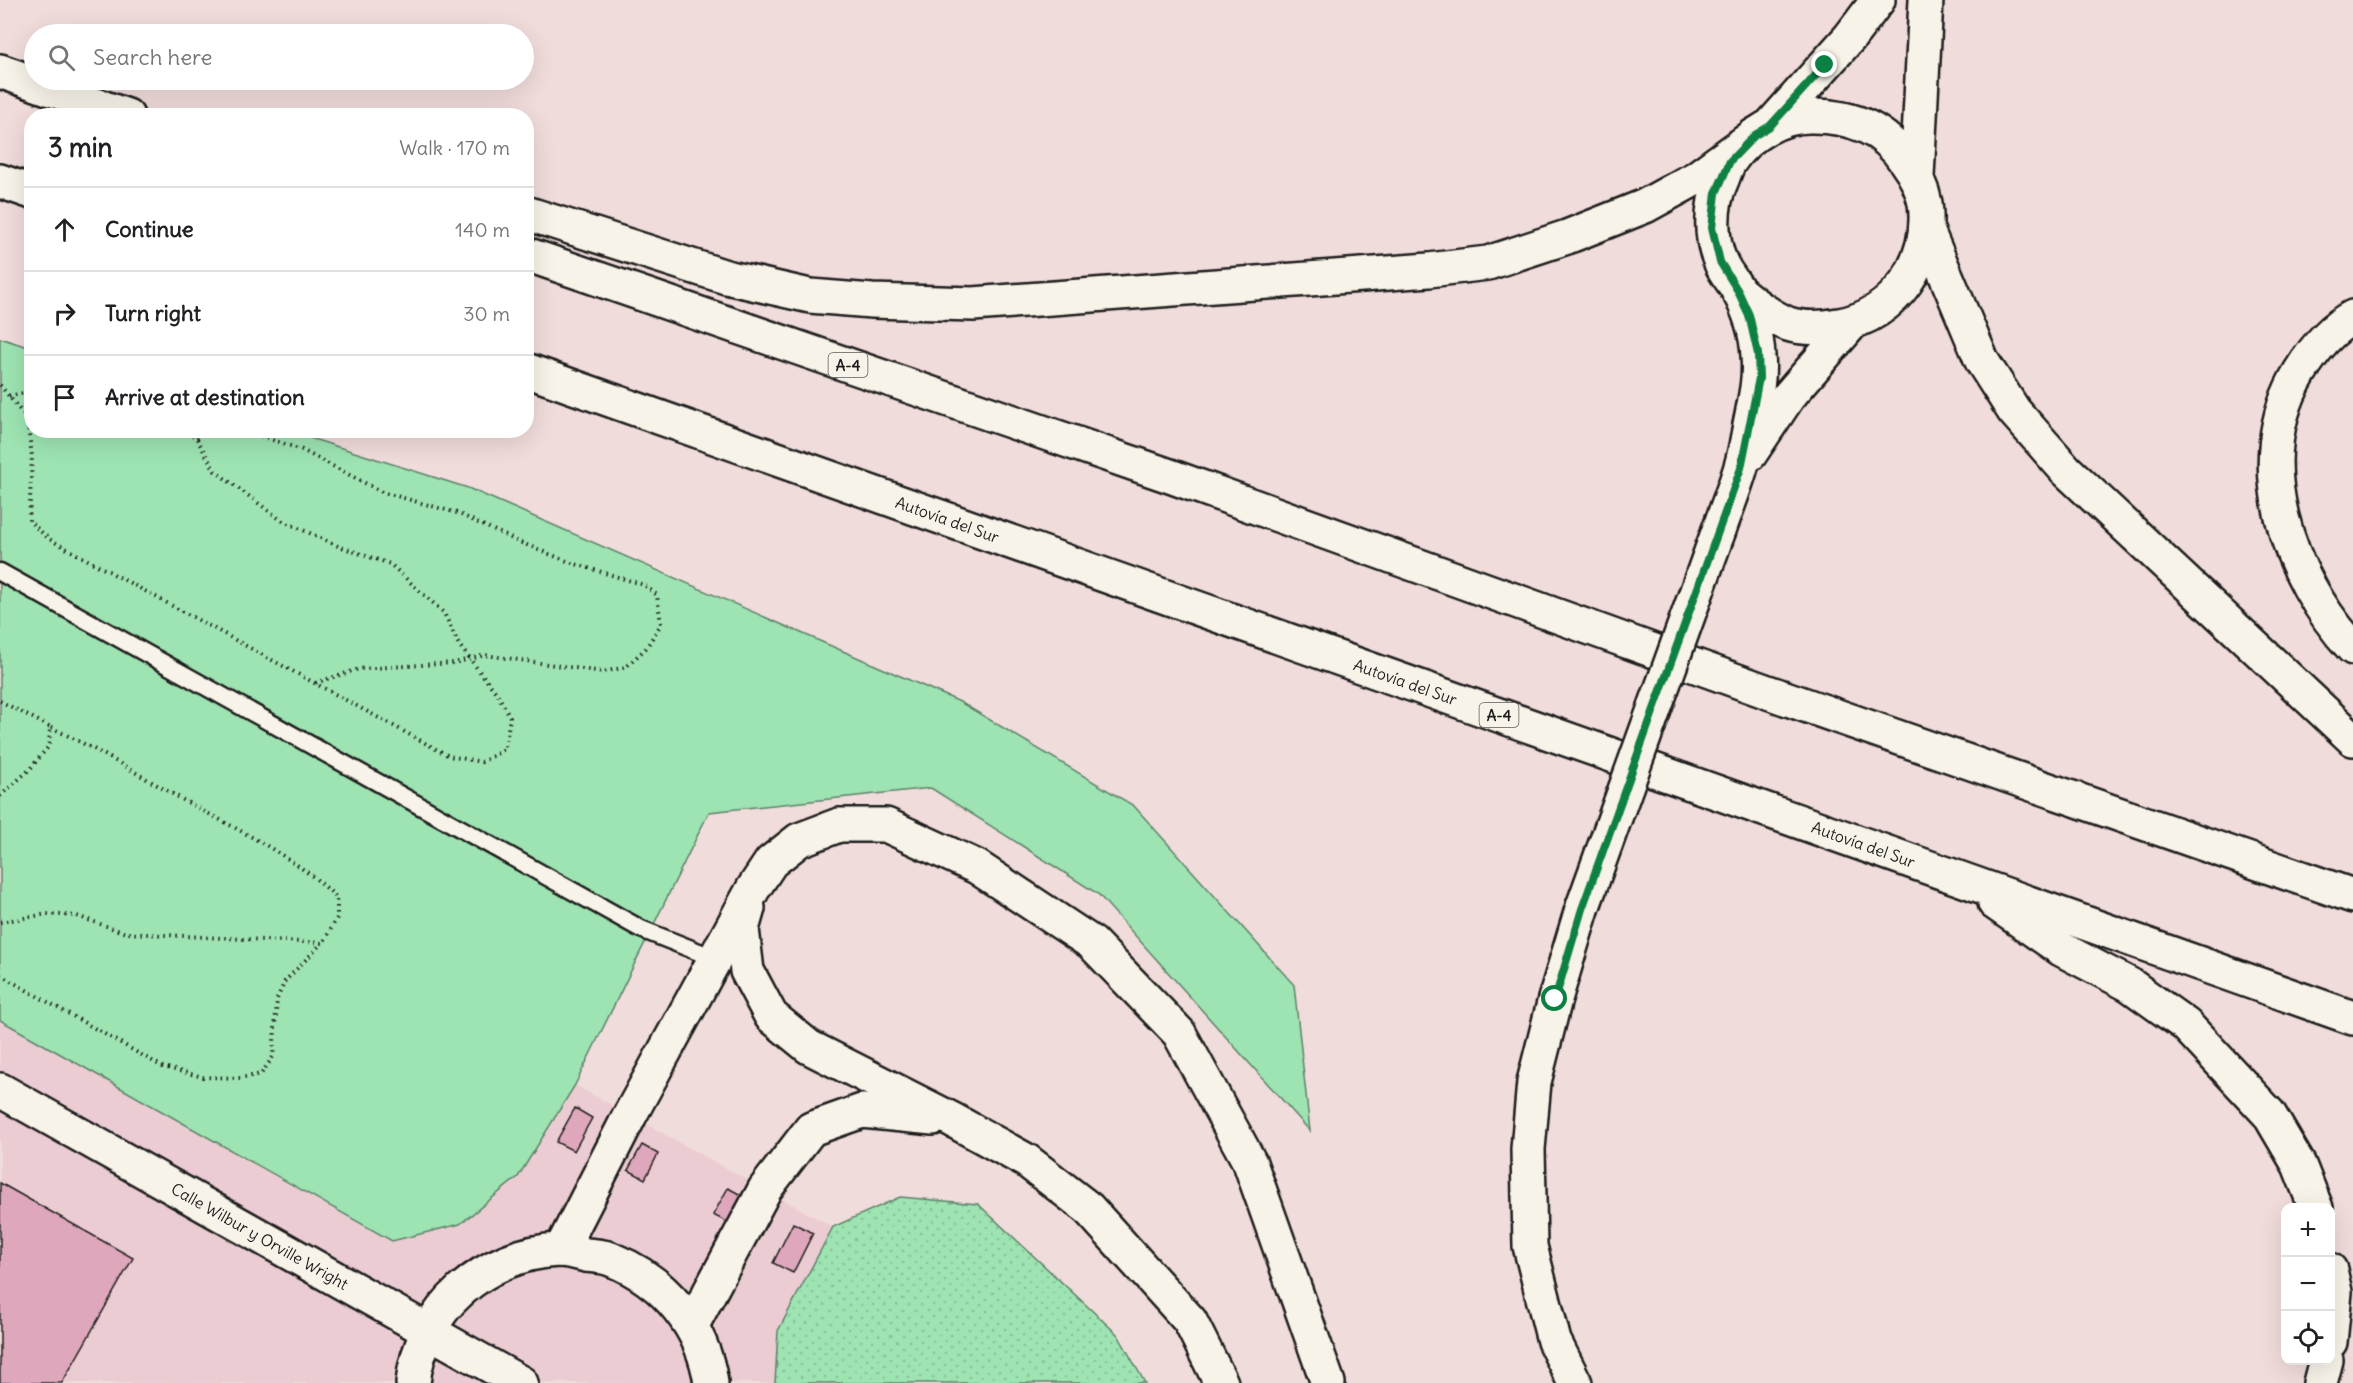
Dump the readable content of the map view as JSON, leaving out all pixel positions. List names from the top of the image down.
{
  "streets": {
    "main road": ["A-4", "Autovía del Sur", "Calle Wilbur y Orville Wright"]
  },
  "page": {
    "search": "Search here",
    "heading": ["3 min", "Walk · 170 m"],
    "list": [
      ["Continue", "140 m"],
      ["Turn right", "30 m"],
      "Arrive at destination"
    ],
    "map_buttons": ["+", "−"]
  }
}
